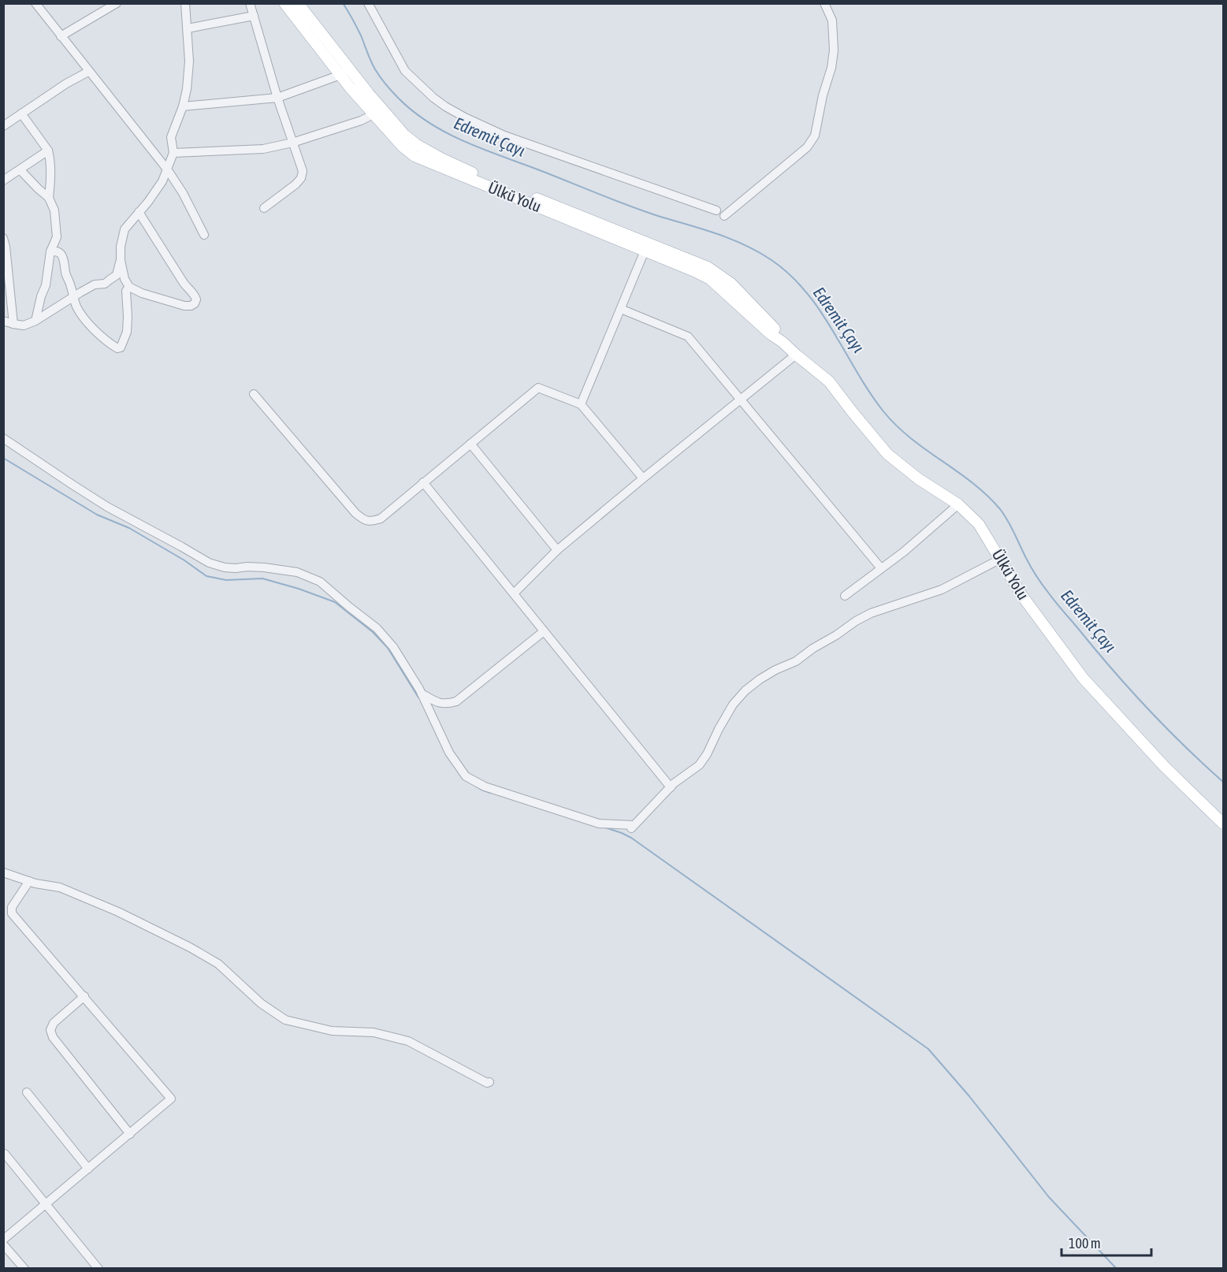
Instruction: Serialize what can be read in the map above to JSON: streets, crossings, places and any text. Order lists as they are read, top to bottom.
{
  "streets": {
    "main road": ["Ülkü Yolu"]
  },
  "water": ["Edremit Çayı"],
  "scale_bar": "100 m"
}
